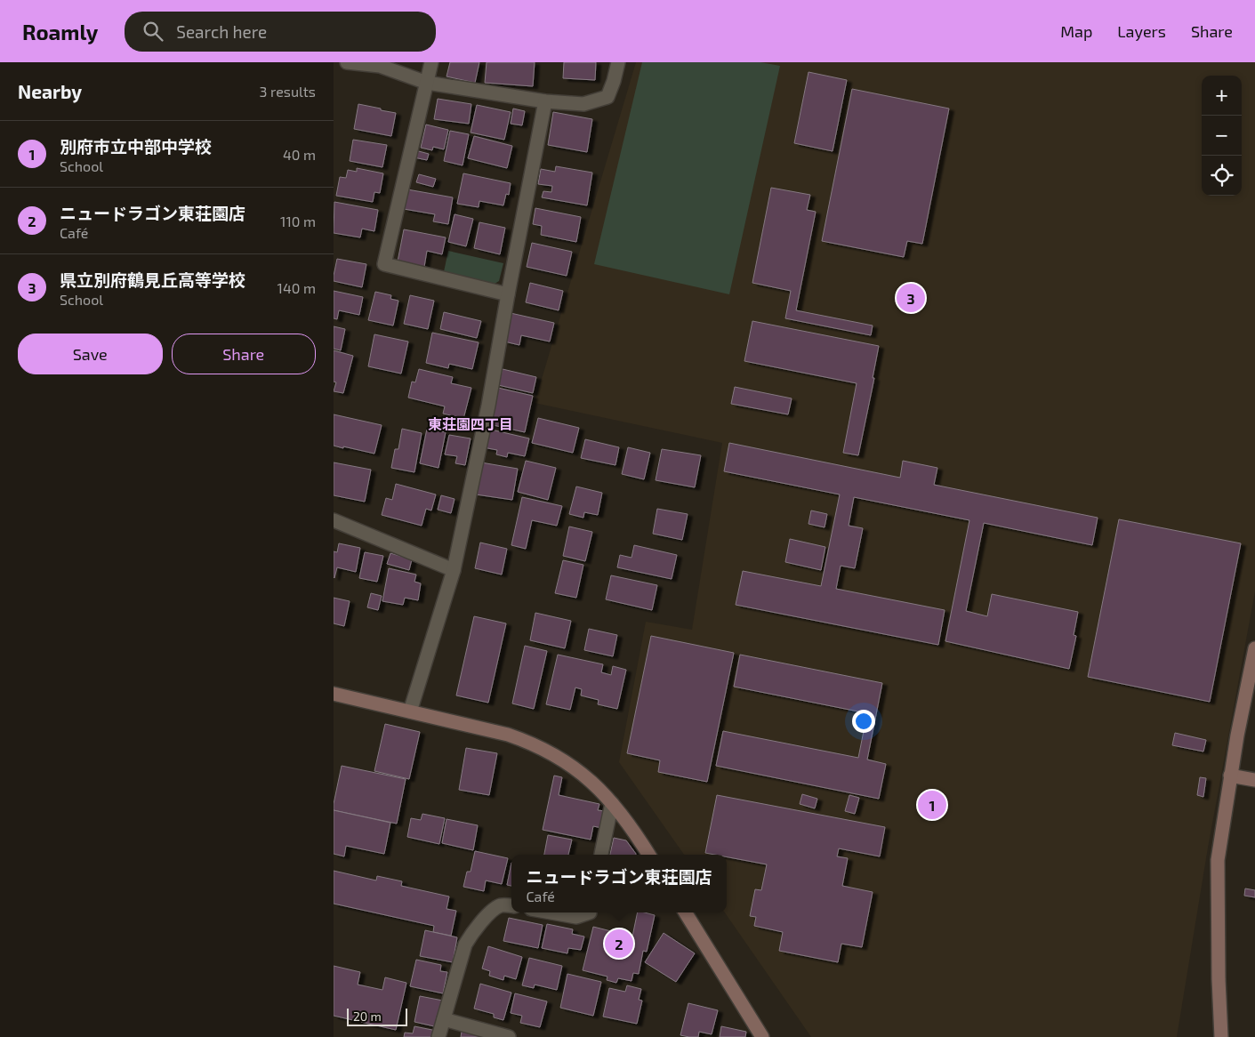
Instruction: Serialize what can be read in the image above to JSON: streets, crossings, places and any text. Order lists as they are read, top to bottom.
{
  "districts": ["東荘園四丁目"],
  "scale_bar": "20 m",
  "page": {
    "header": "Roamly",
    "search": "Search here",
    "nav": ["Map", "Layers", "Share"],
    "heading": ["Nearby", "3 results"],
    "map_buttons": ["+", "−"],
    "list": [
      {
        "mark": "1",
        "name": "別府市立中部中学校",
        "note": "School",
        "value": "40 m"
      },
      {
        "mark": "2",
        "name": "ニュードラゴン東荘園店",
        "note": "Café",
        "value": "110 m"
      },
      {
        "mark": "3",
        "name": "県立別府鶴見丘高等学校",
        "note": "School",
        "value": "140 m"
      }
    ],
    "pins": ["3", "1", "2"],
    "buttons": ["Save", "Share"],
    "popup": ["ニュードラゴン東荘園店", "Café"],
    "scale": "20 m"
  }
}
